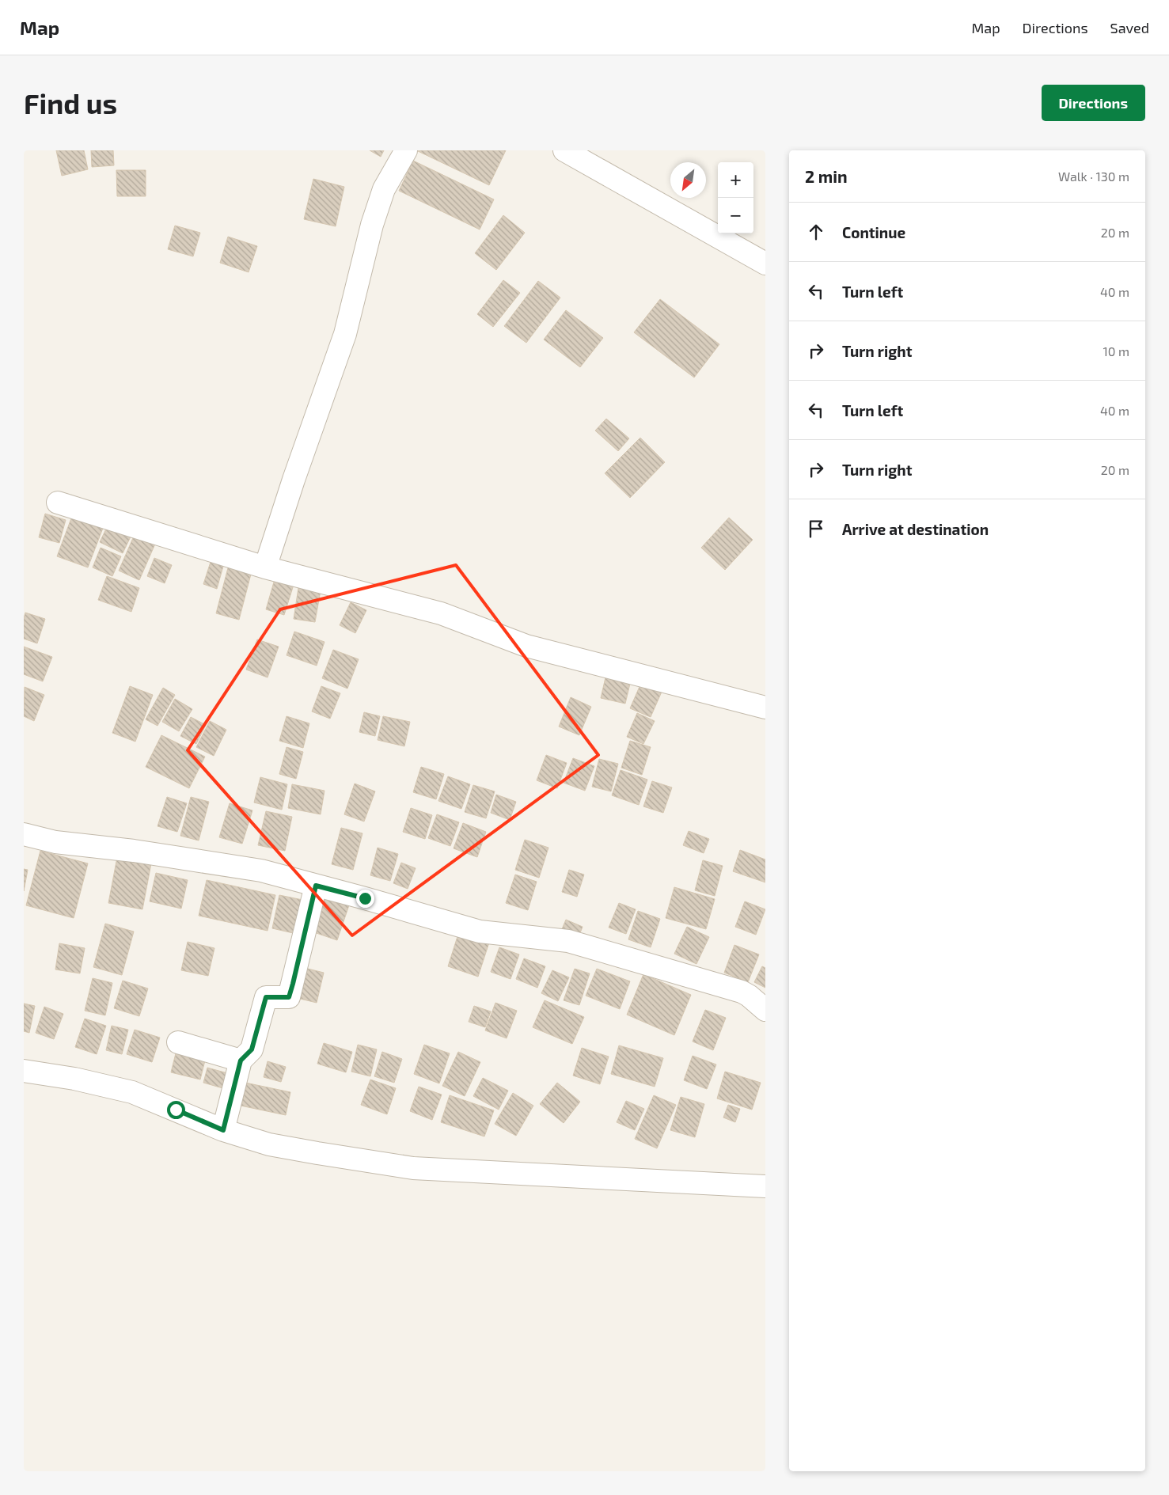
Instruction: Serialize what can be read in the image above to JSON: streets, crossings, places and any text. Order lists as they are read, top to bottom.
{
  "north": "bottom left",
  "page": {
    "header": "Map",
    "nav": ["Map", "Directions", "Saved"],
    "buttons": "Directions",
    "title": "Find us",
    "heading": ["2 min", "Walk · 130 m"],
    "map_buttons": ["+", "−"],
    "list": [
      ["Continue", "20 m"],
      ["Turn left", "40 m"],
      ["Turn right", "10 m"],
      ["Turn left", "40 m"],
      ["Turn right", "20 m"],
      "Arrive at destination"
    ]
  }
}
